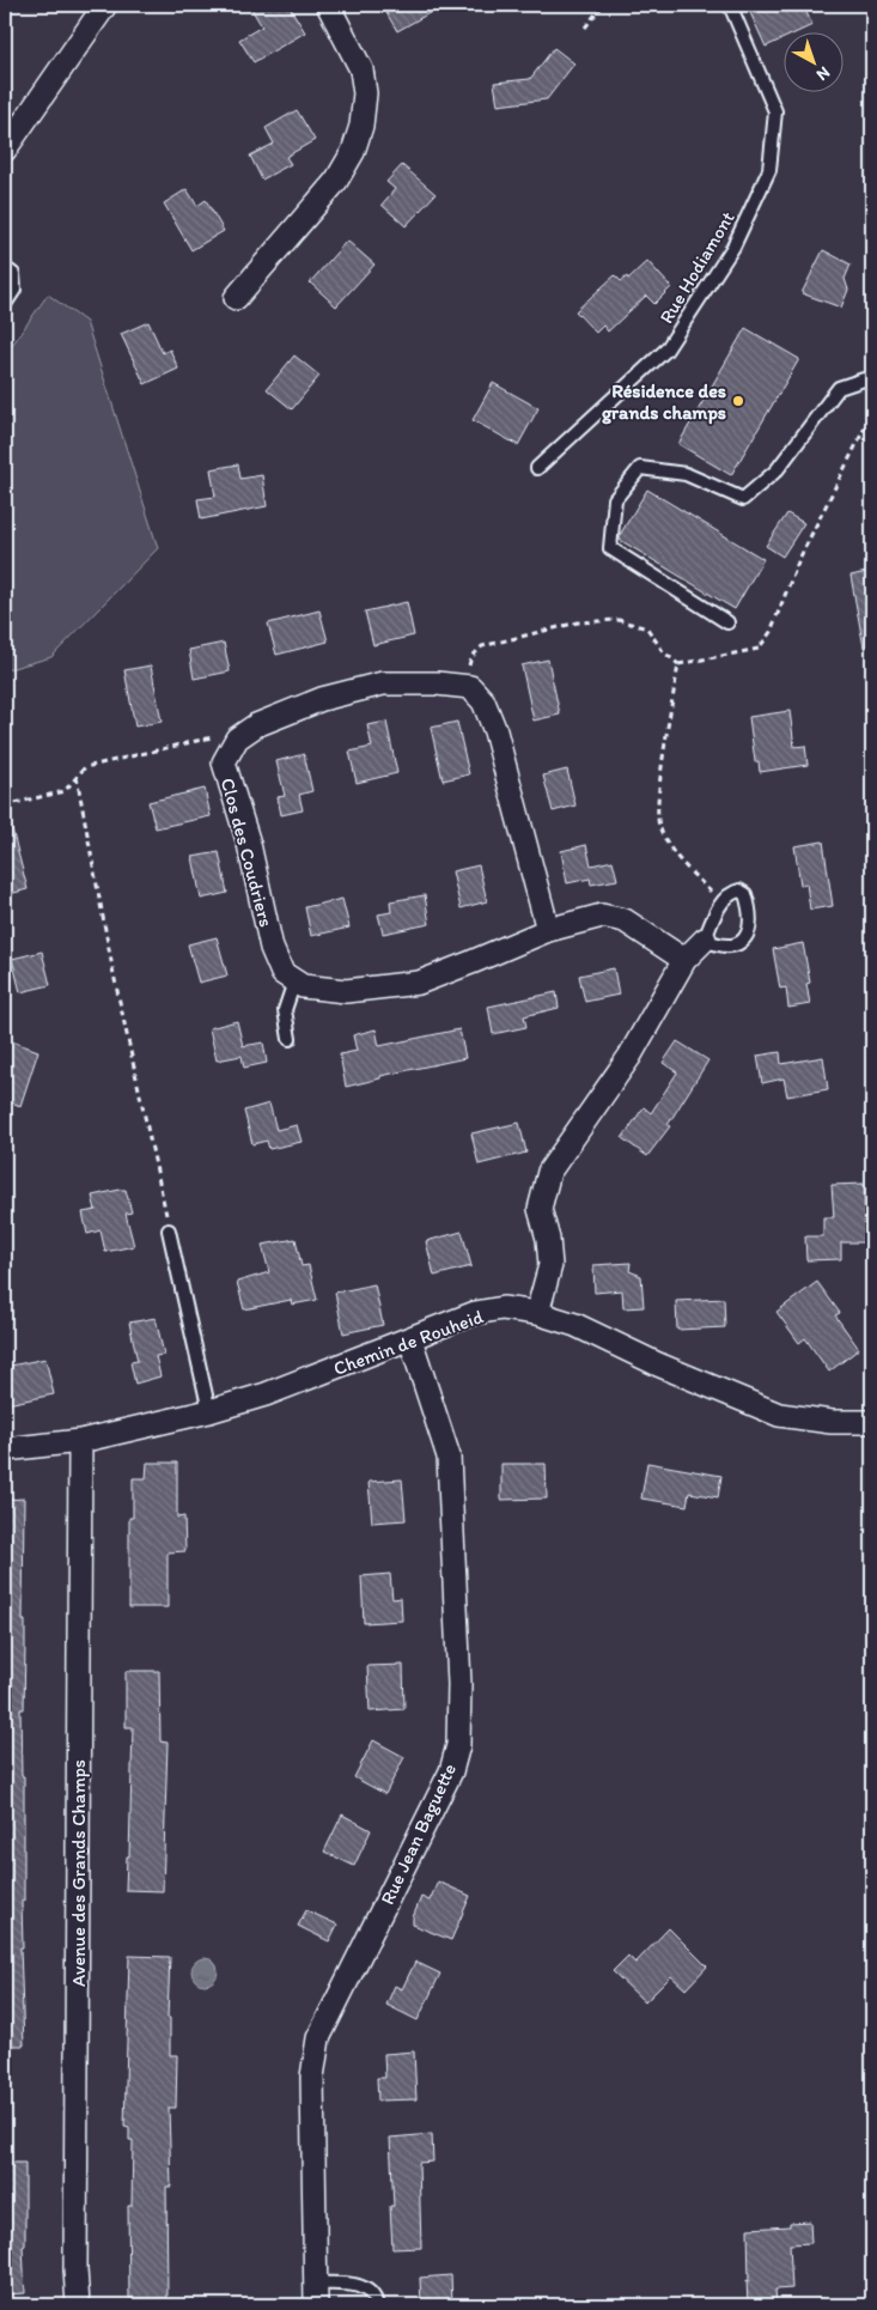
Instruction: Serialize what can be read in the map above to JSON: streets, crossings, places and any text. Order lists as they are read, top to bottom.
{
  "streets": {
    "street": [
      "Clos des Coudriers",
      "Chemin de Rouheid",
      "Rue Jean Baguette",
      "Avenue des Grands Champs"
    ],
    "lane": ["Rue Hodiamont"]
  },
  "crossings": [
    ["Chemin de Rouheid", "Rue Jean Baguette"],
    ["Chemin de Rouheid", "Avenue des Grands Champs"]
  ],
  "places": ["Résidence des grands champs"],
  "north": "bottom right"
}
